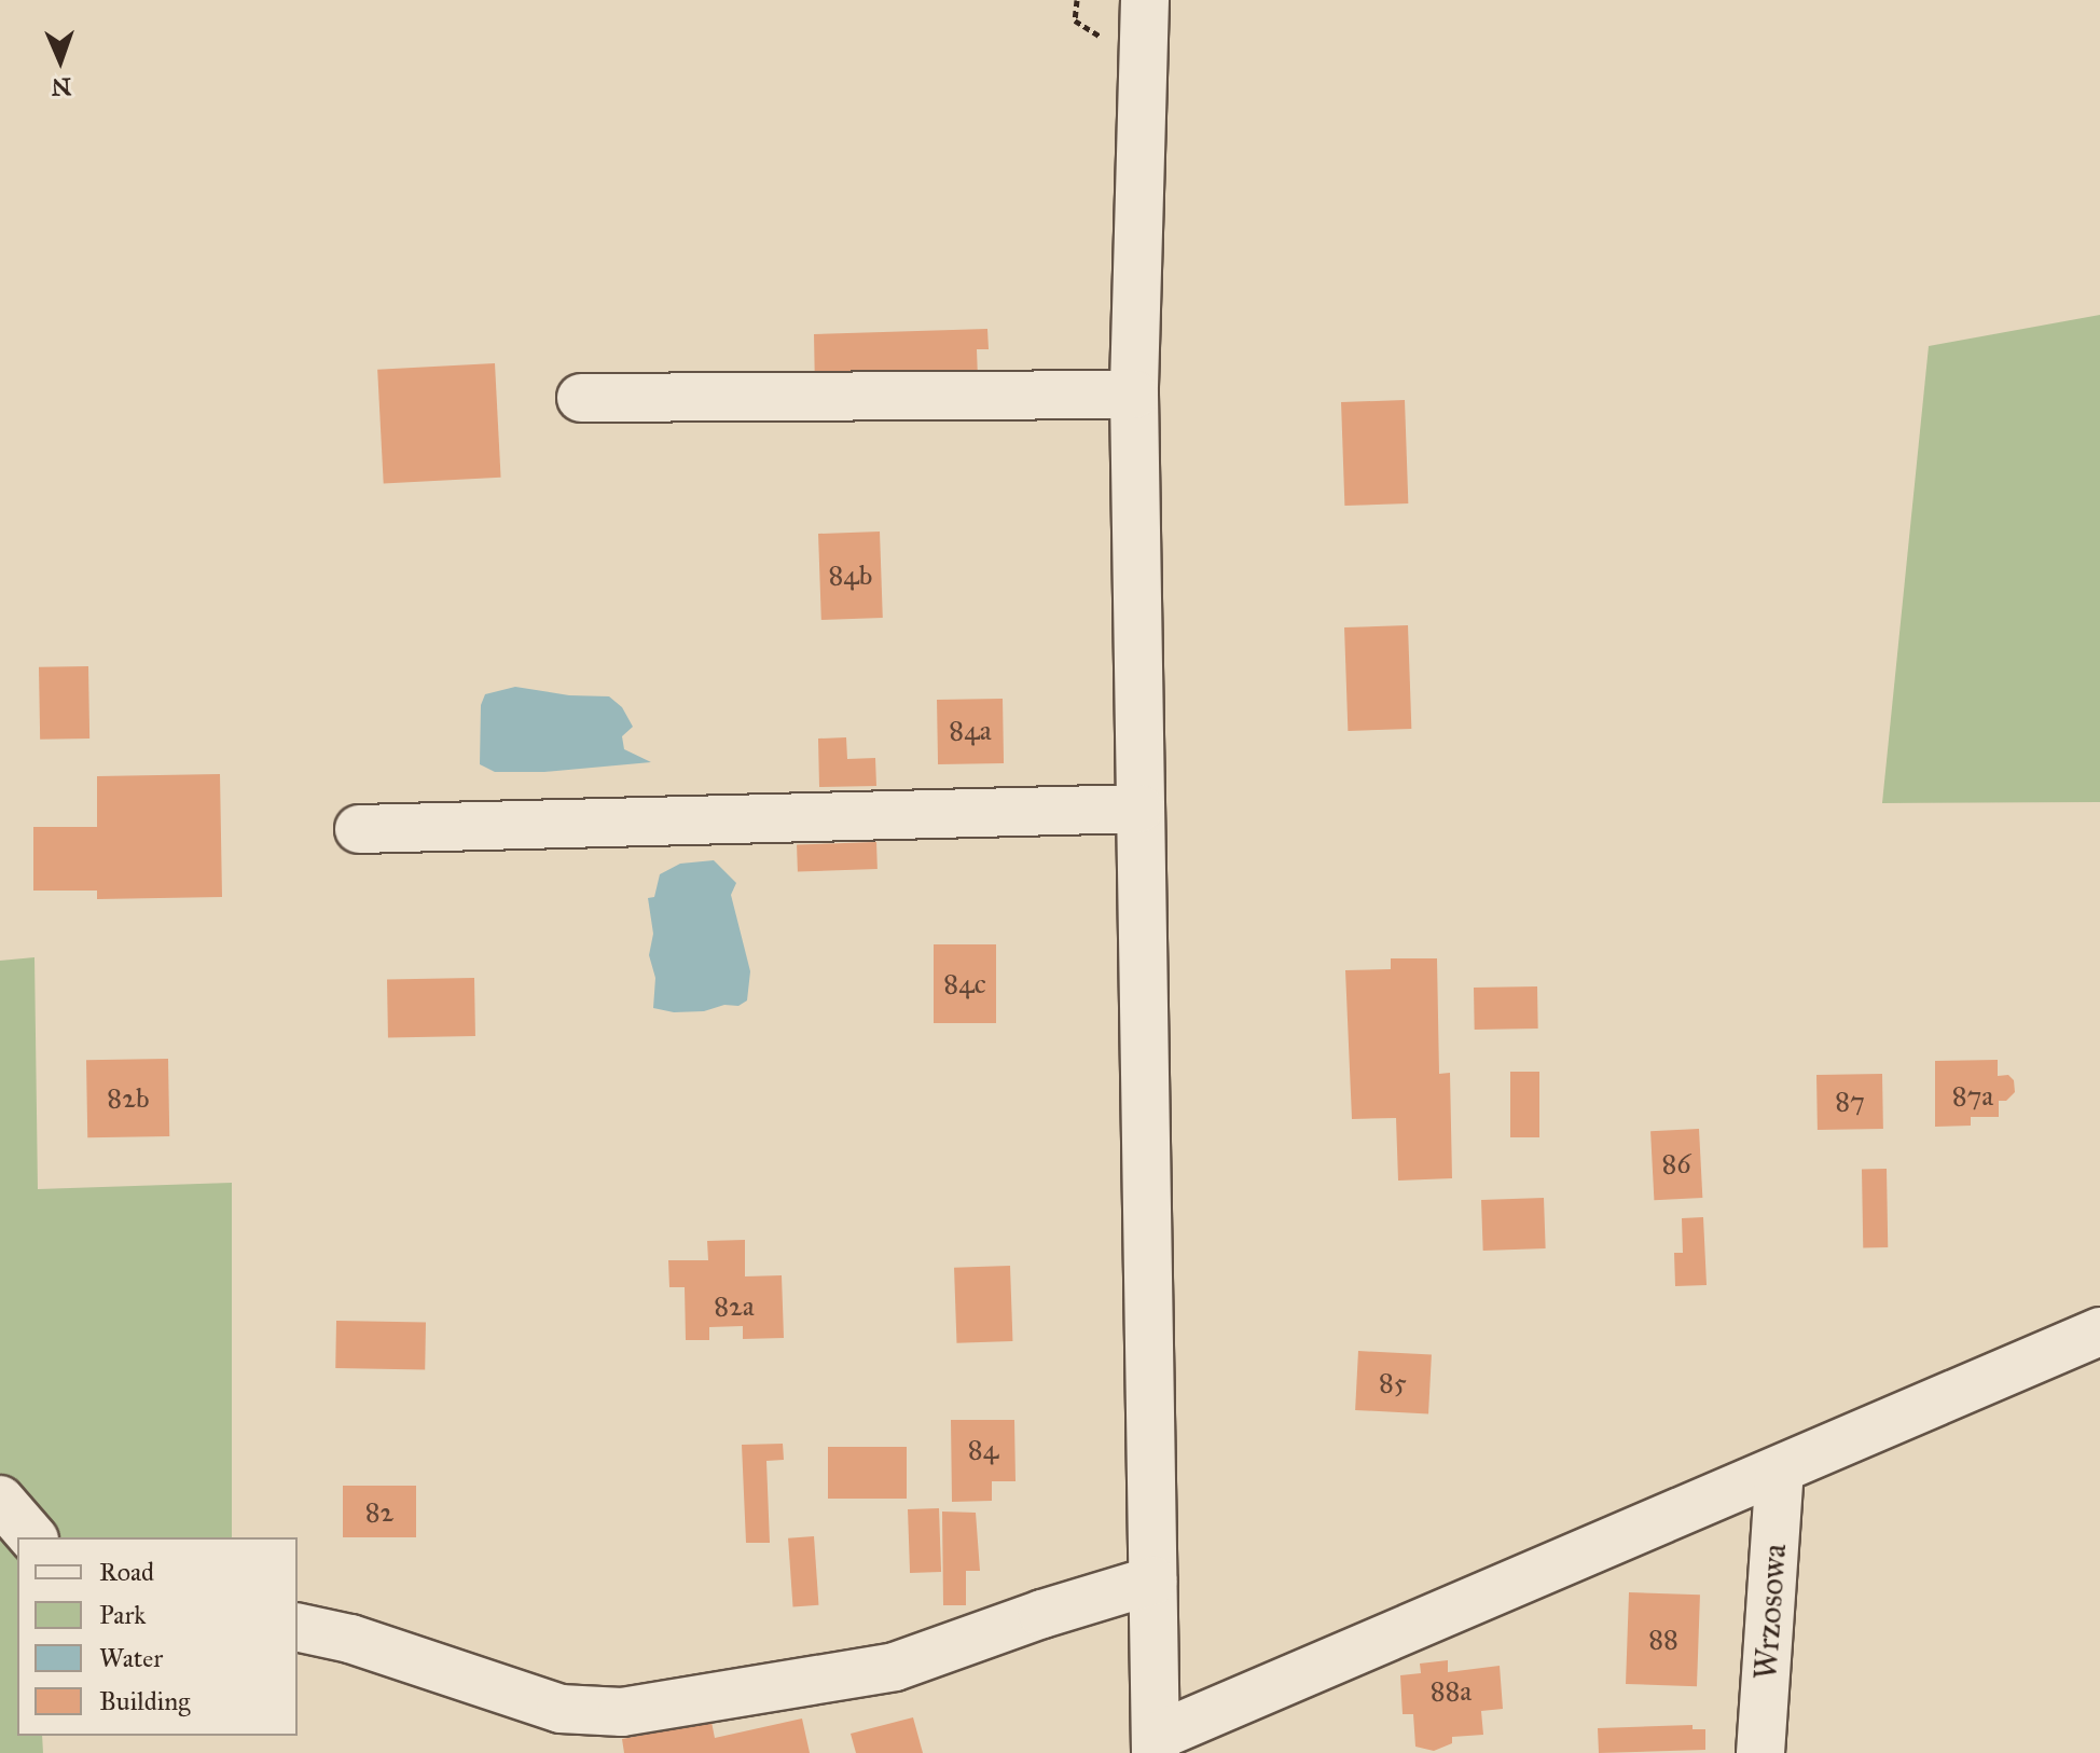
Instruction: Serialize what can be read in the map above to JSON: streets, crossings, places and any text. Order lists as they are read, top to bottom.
{
  "streets": {
    "street": ["Wrzosowa"]
  },
  "house_numbers": [
    "84b",
    "84a",
    "84c",
    "87a",
    "82b",
    "87",
    "86",
    "82a",
    "85",
    "84",
    "82",
    "88",
    "88a"
  ],
  "legend": [
    "Road",
    "Park",
    "Water",
    "Building"
  ],
  "north": "bottom"
}
